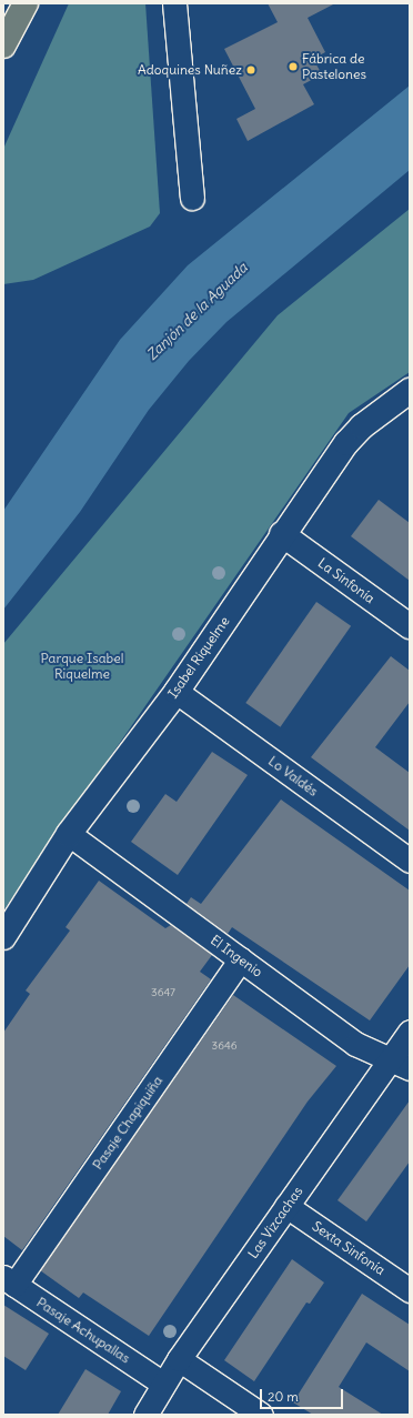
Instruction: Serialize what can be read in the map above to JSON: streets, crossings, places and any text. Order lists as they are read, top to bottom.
{
  "streets": {
    "street": [
      "La Sinfonía",
      "Isabel Riquelme",
      "Lo Valdés",
      "El Ingenio",
      "Pasaje Chapiquiña",
      "Las Vizcachas",
      "Sexta Sinfonía",
      "Pasaje Achupallas"
    ]
  },
  "crossings": [
    ["La Sinfonía", "Isabel Riquelme"],
    ["Isabel Riquelme", "Lo Valdés"],
    ["Isabel Riquelme", "El Ingenio"],
    ["El Ingenio", "Pasaje Chapiquiña"],
    ["El Ingenio", "Las Vizcachas"],
    ["Pasaje Chapiquiña", "Pasaje Achupallas"],
    ["Las Vizcachas", "Sexta Sinfonía"],
    ["Las Vizcachas", "Pasaje Achupallas"]
  ],
  "water": ["Zanjón de la Aguada"],
  "parks": ["Parque Isabel Riquelme"],
  "places": ["Fábrica de Pastelones", "Adoquines Nuñez"],
  "house_numbers": ["3647", "3646"],
  "scale_bar": "20 m"
}
